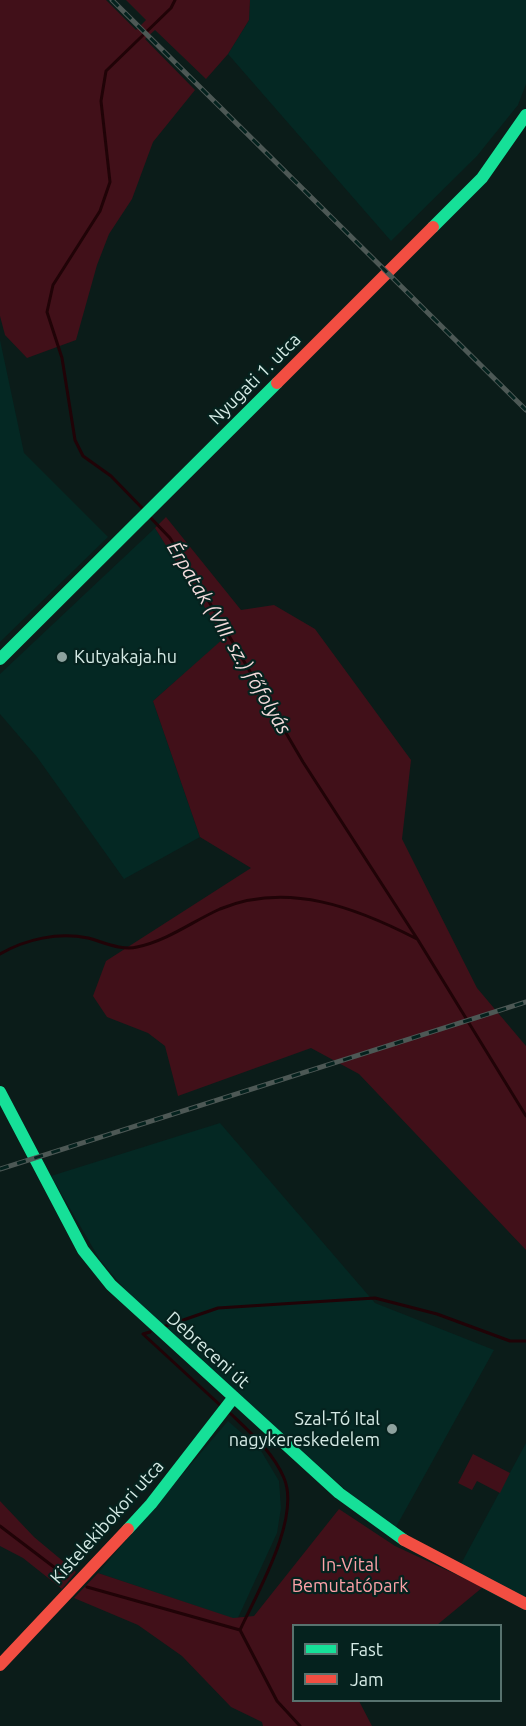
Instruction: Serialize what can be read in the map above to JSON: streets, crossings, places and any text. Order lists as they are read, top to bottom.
{
  "streets": {
    "street": ["Nyugati 1. utca", "Debreceni út", "Kistelekibokori utca"]
  },
  "crossings": [
    ["Debreceni út", "Kistelekibokori utca"]
  ],
  "water": ["Érpatak (VIII. sz.) főfolyás"],
  "parks": ["In-Vital Bemutatópark"],
  "places": ["Kutyakaja.hu", "Szal-Tó Ital nagykereskedelem"],
  "legend": ["Fast", "Jam"]
}
